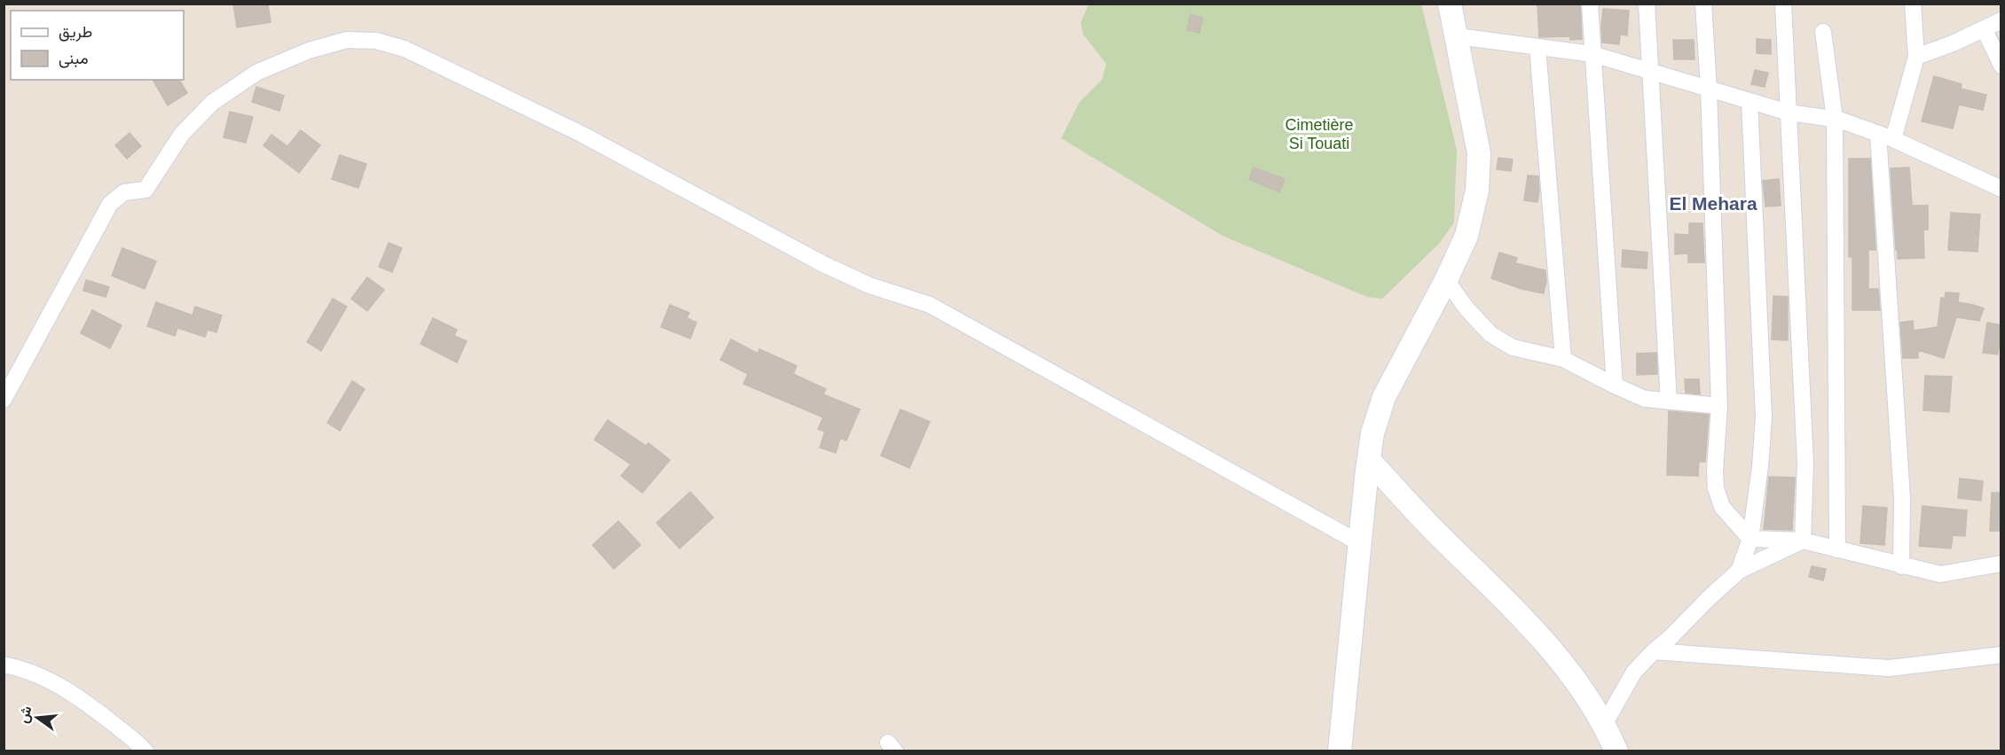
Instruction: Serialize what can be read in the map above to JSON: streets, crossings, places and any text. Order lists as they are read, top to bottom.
{
  "districts": ["El Mehara"],
  "parks": ["Cimetière Si Touati"],
  "legend": ["طريق", "مبنى"],
  "north": "left"
}
